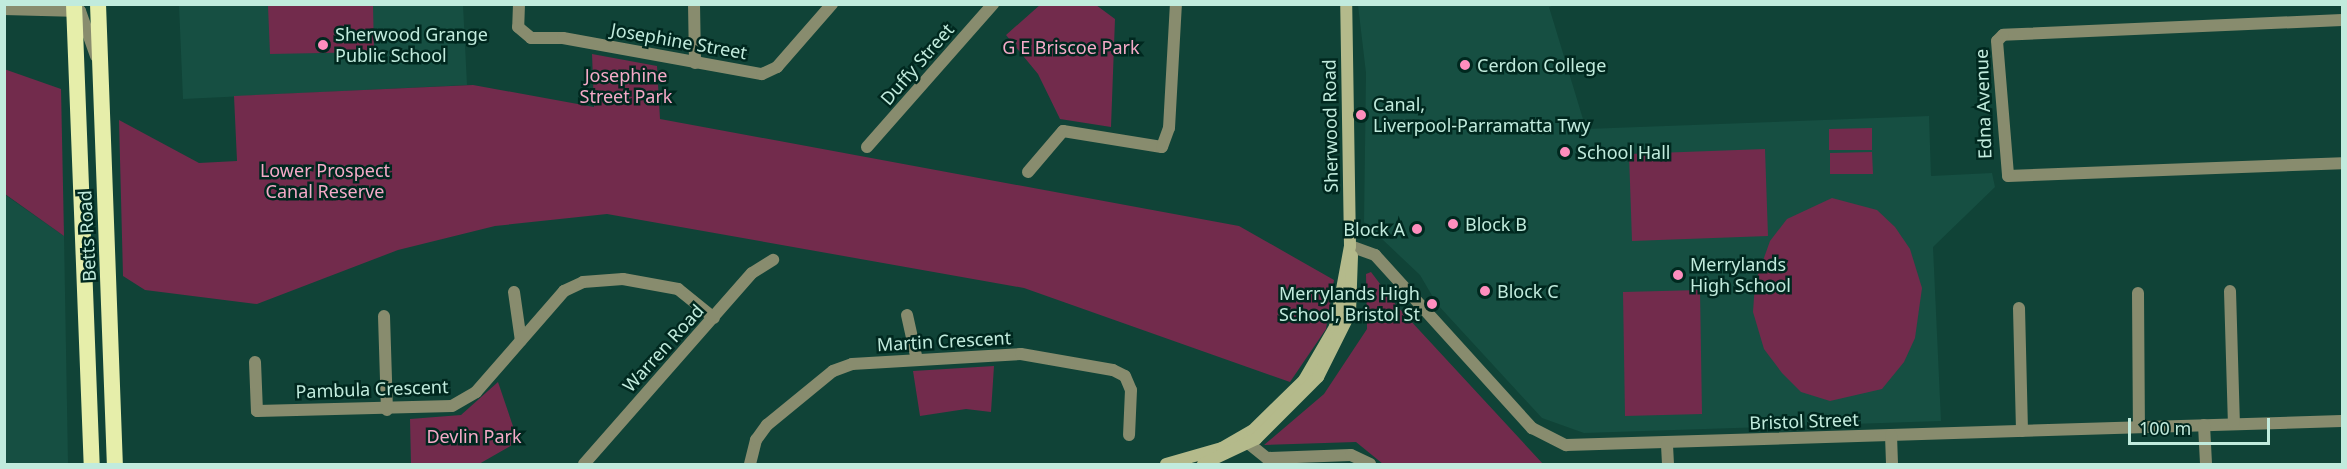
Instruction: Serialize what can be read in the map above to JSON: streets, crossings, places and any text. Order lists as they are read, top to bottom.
{
  "streets": {
    "highway": ["Betts Road"],
    "main road": ["Sherwood Road"],
    "street": [
      "Josephine Street",
      "Duffy Street",
      "Edna Avenue",
      "Martin Crescent",
      "Warren Road",
      "Pambula Crescent",
      "Bristol Street"
    ]
  },
  "crossings": [
    ["Sherwood Road", "Bristol Street"],
    ["Warren Road", "Pambula Crescent"]
  ],
  "parks": [
    "G E Briscoe Park",
    "Josephine Street Park",
    "Lower Prospect Canal Reserve",
    "Devlin Park"
  ],
  "places": [
    "Sherwood Grange Public School",
    "Cerdon College",
    "Canal, Liverpool-Parramatta Twy",
    "School Hall",
    "Block B",
    "Block A",
    "Merrylands High School",
    "Block C",
    "Merrylands High School, Bristol St"
  ],
  "scale_bar": "100 m"
}
